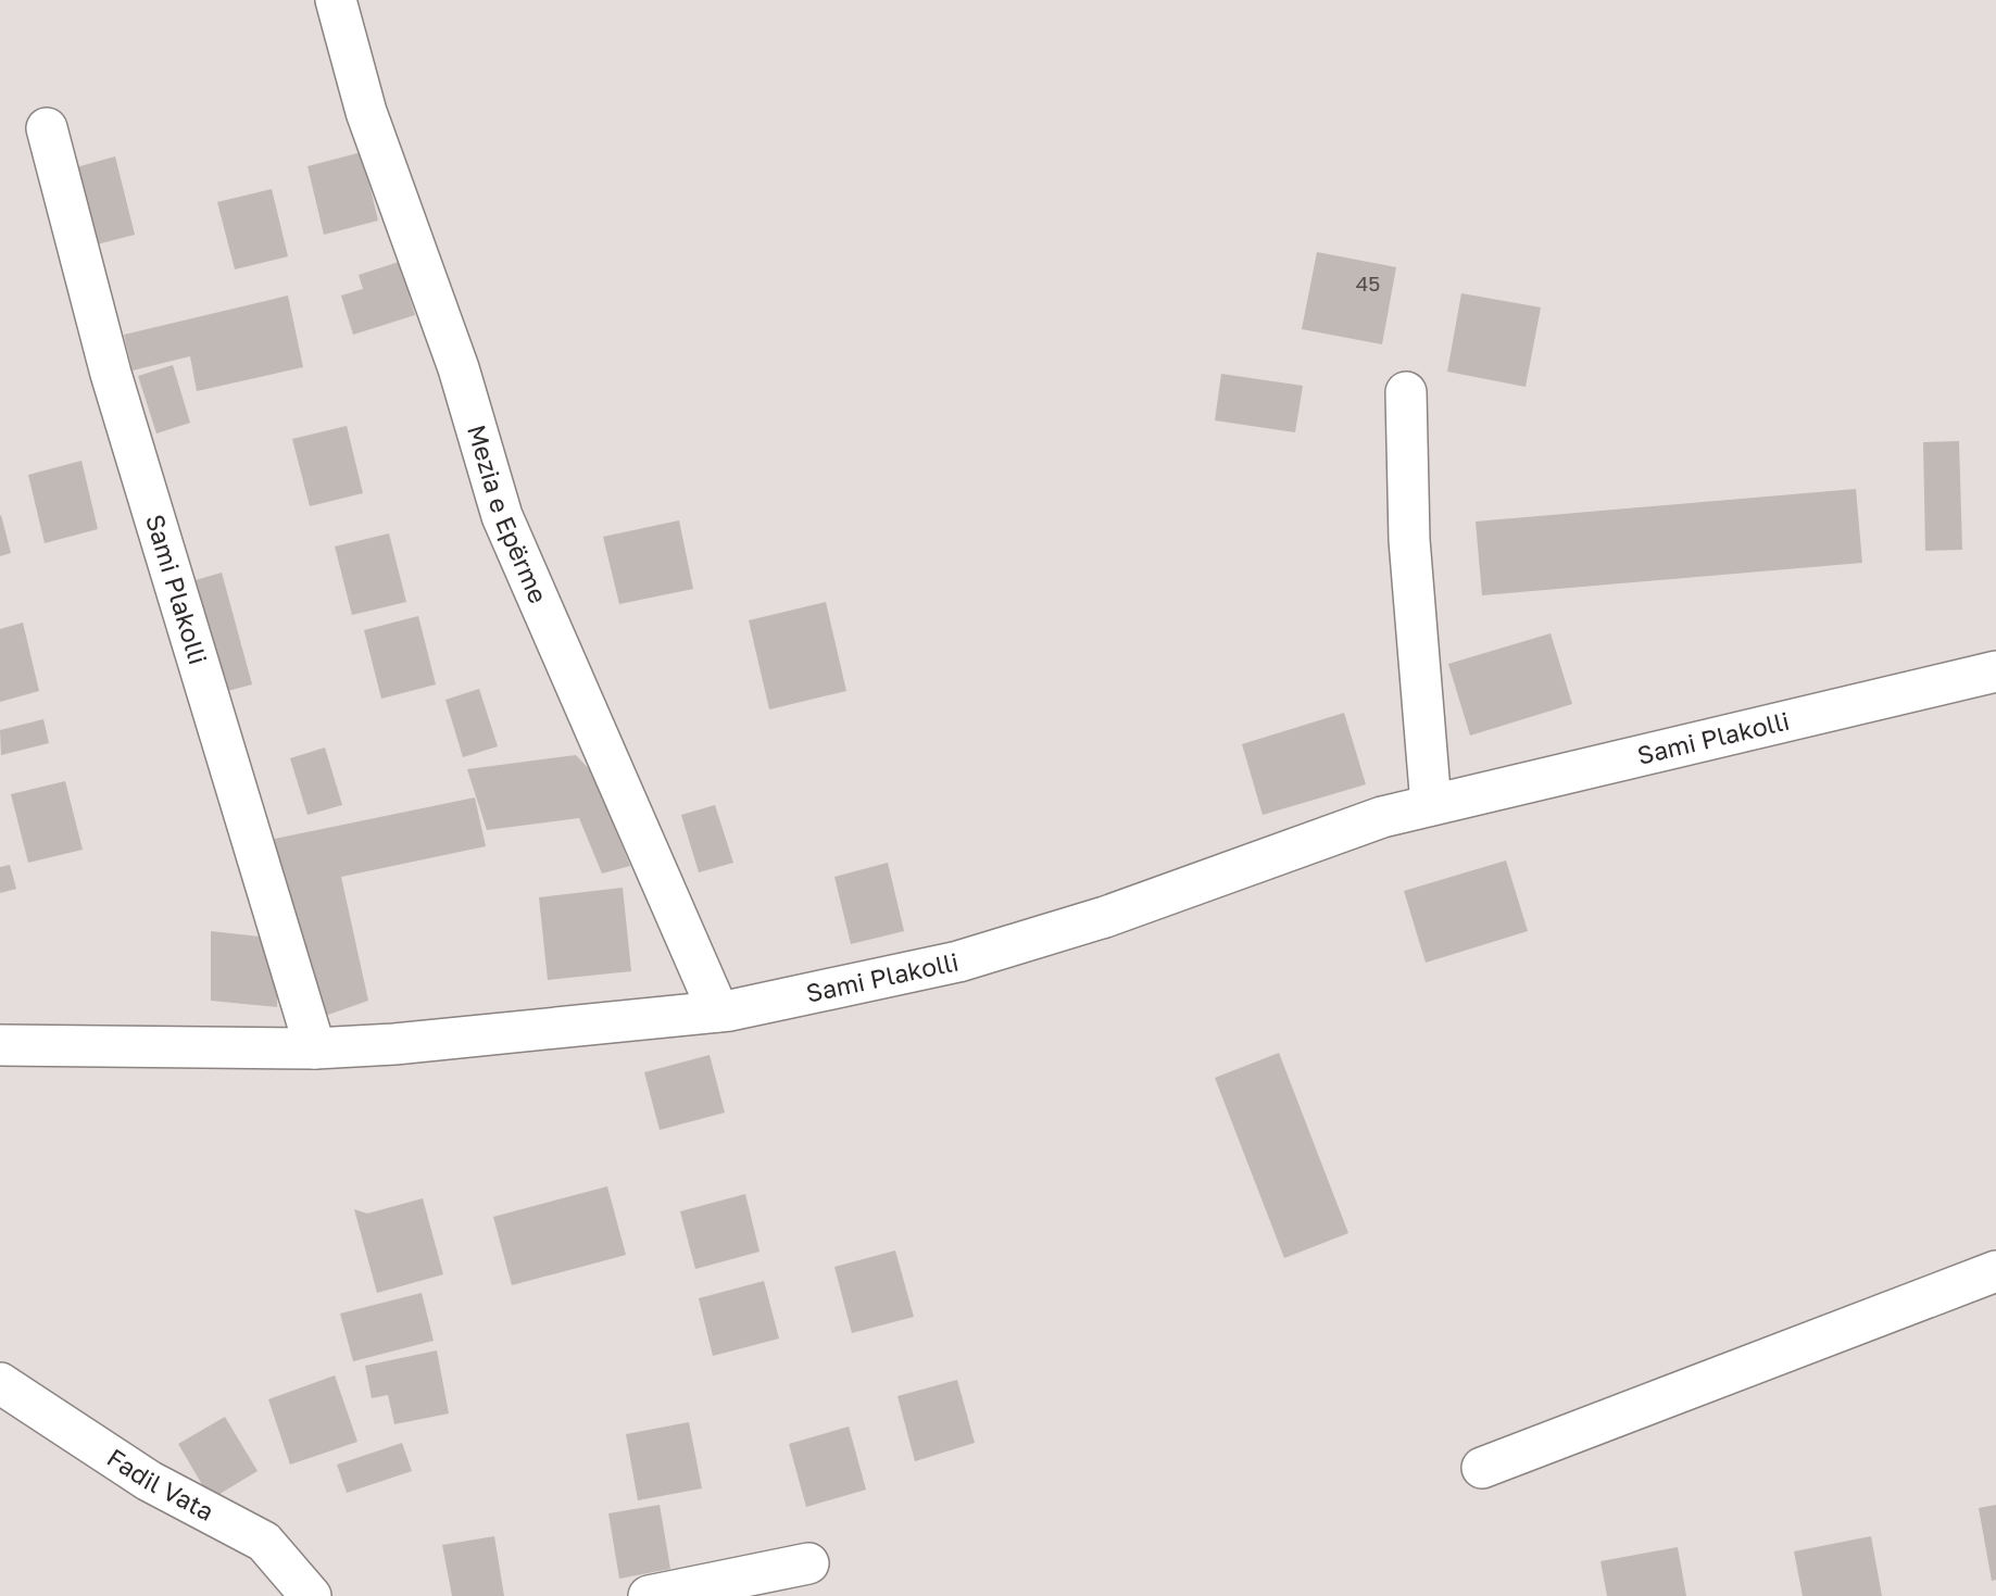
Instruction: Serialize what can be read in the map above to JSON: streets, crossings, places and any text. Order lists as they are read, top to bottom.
{
  "streets": {
    "street": ["Mezia e Epërme", "Sami Plakolli", "Fadil Vata"]
  },
  "crossings": [
    ["Mezia e Epërme", "Sami Plakolli"]
  ],
  "house_numbers": ["45"]
}
